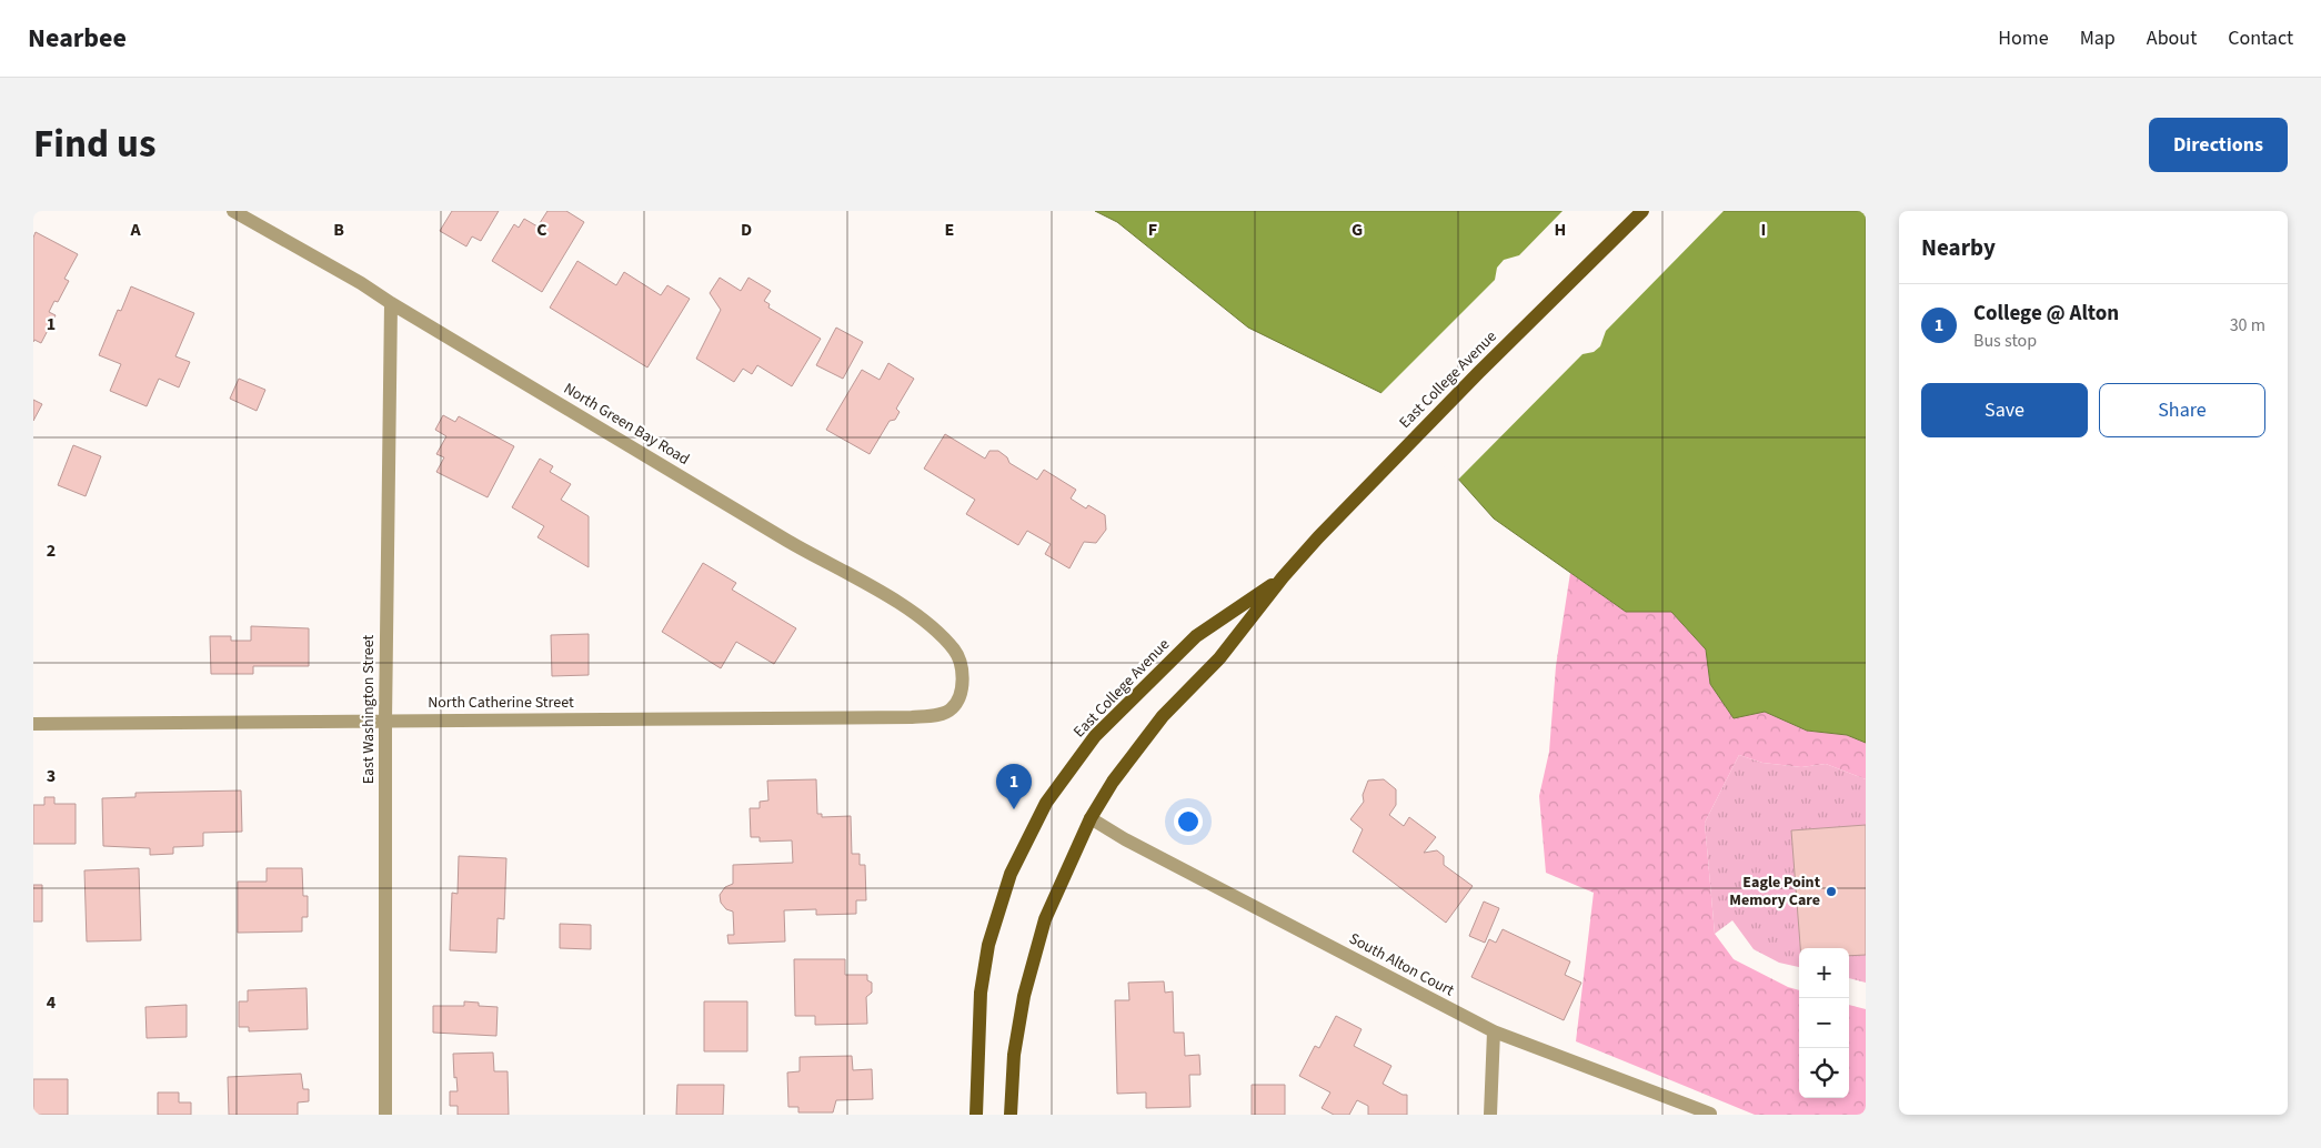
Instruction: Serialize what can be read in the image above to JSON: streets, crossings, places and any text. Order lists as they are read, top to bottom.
{
  "streets": {
    "main road": ["East College Avenue"],
    "street": [
      "North Green Bay Road",
      "North Catherine Street",
      "East Washington Street",
      "South Alton Court"
    ]
  },
  "crossings": [
    ["East College Avenue", "South Alton Court"],
    ["North Green Bay Road", "North Catherine Street"],
    ["North Green Bay Road", "East Washington Street"],
    ["North Catherine Street", "East Washington Street"]
  ],
  "places": ["Eagle Point Memory Care"],
  "page": {
    "header": "Nearbee",
    "nav": [
      "Home",
      "Map",
      "About",
      "Contact"
    ],
    "title": "Find us",
    "buttons": [
      "Directions",
      ["Save", "Share"]
    ],
    "heading": "Nearby",
    "list": [
      {
        "mark": "1",
        "name": "College @ Alton",
        "note": "Bus stop",
        "value": "30 m"
      }
    ],
    "pins": "1",
    "map_buttons": ["+", "−"]
  },
  "grid": {
    "columns": [
      "A",
      "B",
      "C",
      "D",
      "E",
      "F",
      "G",
      "H",
      "I"
    ],
    "rows": [
      "1",
      "2",
      "3",
      "4"
    ]
  }
}
